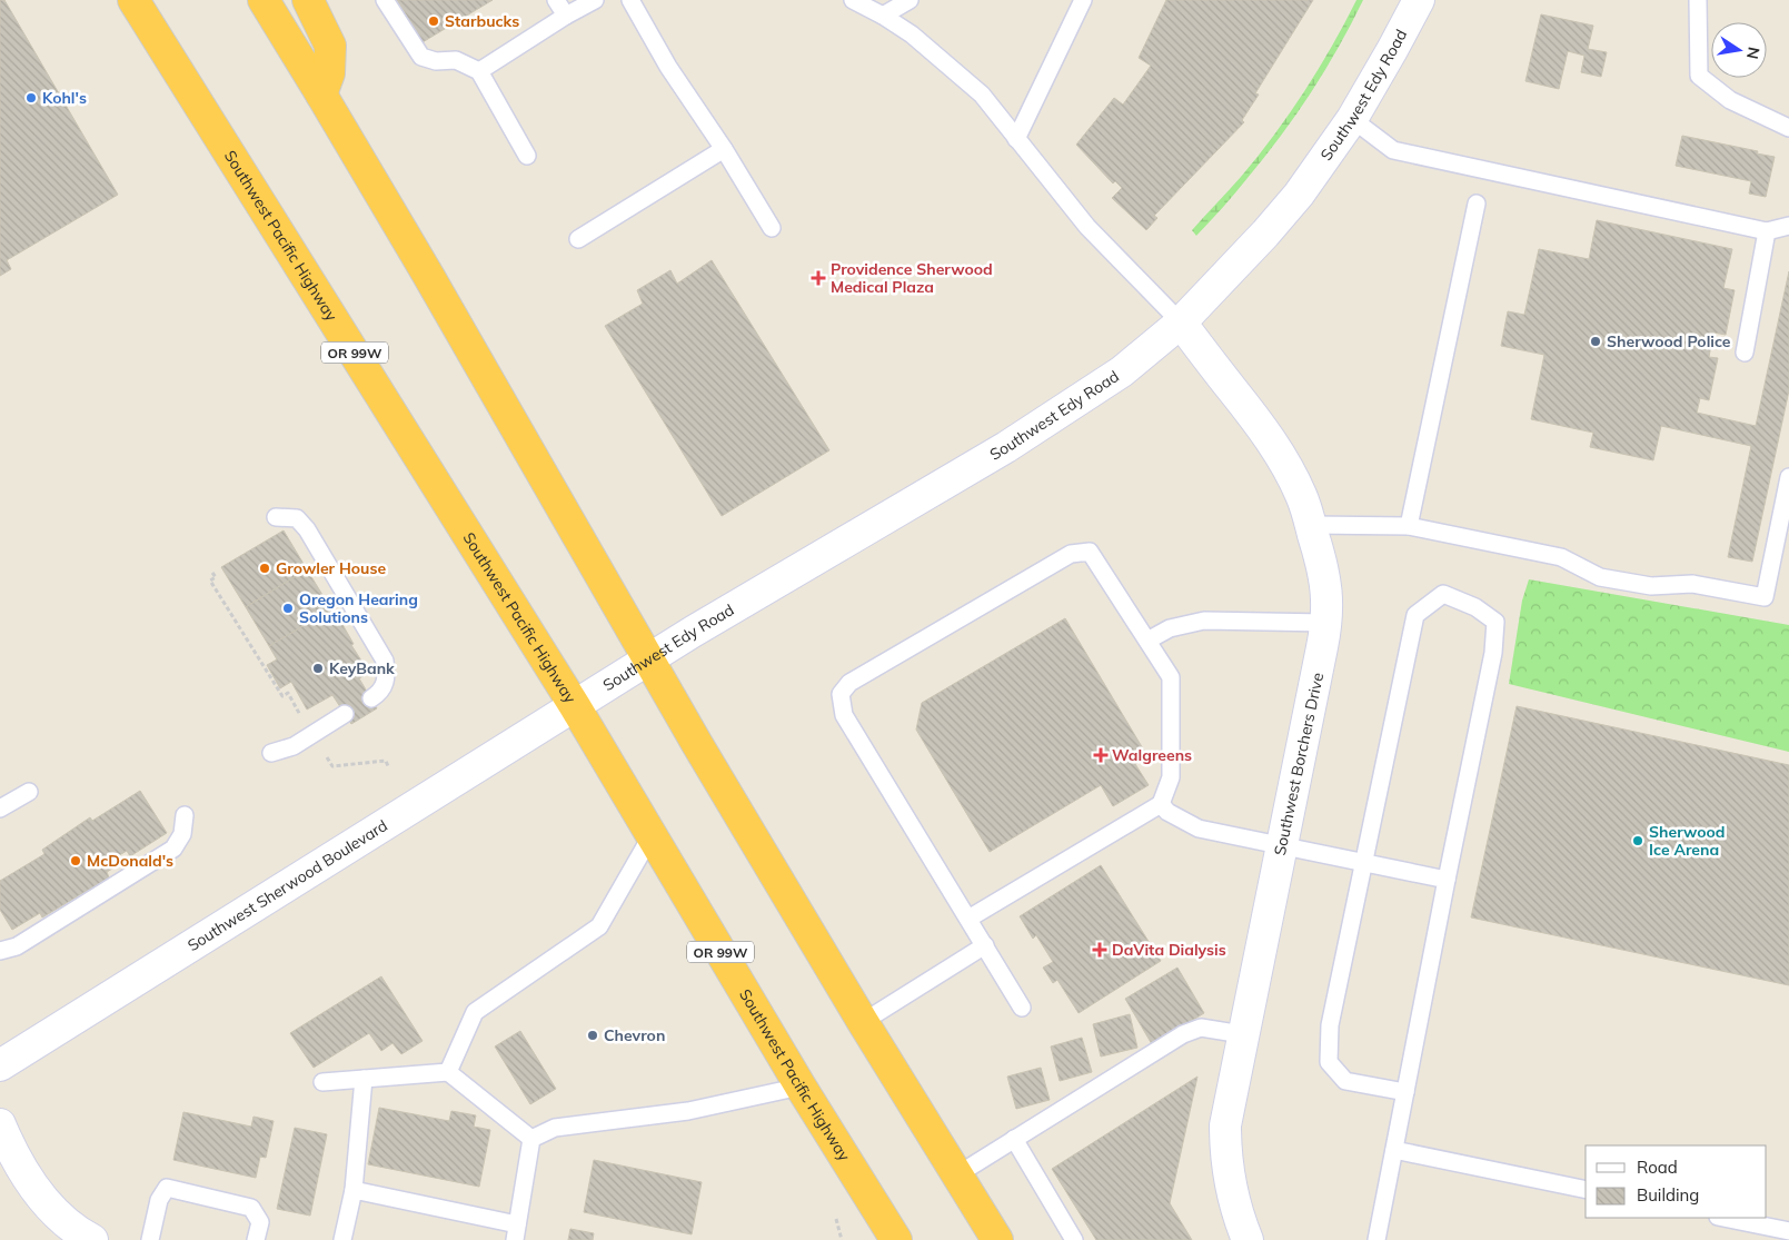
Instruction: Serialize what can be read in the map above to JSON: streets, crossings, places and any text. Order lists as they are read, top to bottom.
{
  "streets": {
    "highway": ["Southwest Pacific Highway", "OR 99W"],
    "main road": ["Southwest Edy Road", "Southwest Borchers Drive", "Southwest Sherwood Boulevard"]
  },
  "crossings": [
    ["Southwest Edy Road", "Southwest Pacific Highway"],
    ["Southwest Edy Road", "Southwest Borchers Drive"],
    ["Southwest Edy Road", "Southwest Sherwood Boulevard"],
    ["Southwest Pacific Highway", "Southwest Sherwood Boulevard"]
  ],
  "places": {
    "other": [
      "Starbucks",
      "Kohl's",
      "Sherwood Police",
      "Growler House",
      "Oregon Hearing Solutions",
      "KeyBank",
      "Sherwood Ice Arena",
      "McDonald's",
      "Chevron"
    ],
    "health": ["Providence Sherwood Medical Plaza", "Walgreens", "DaVita Dialysis"]
  },
  "legend": ["Road", "Building"],
  "north": "right"
}
